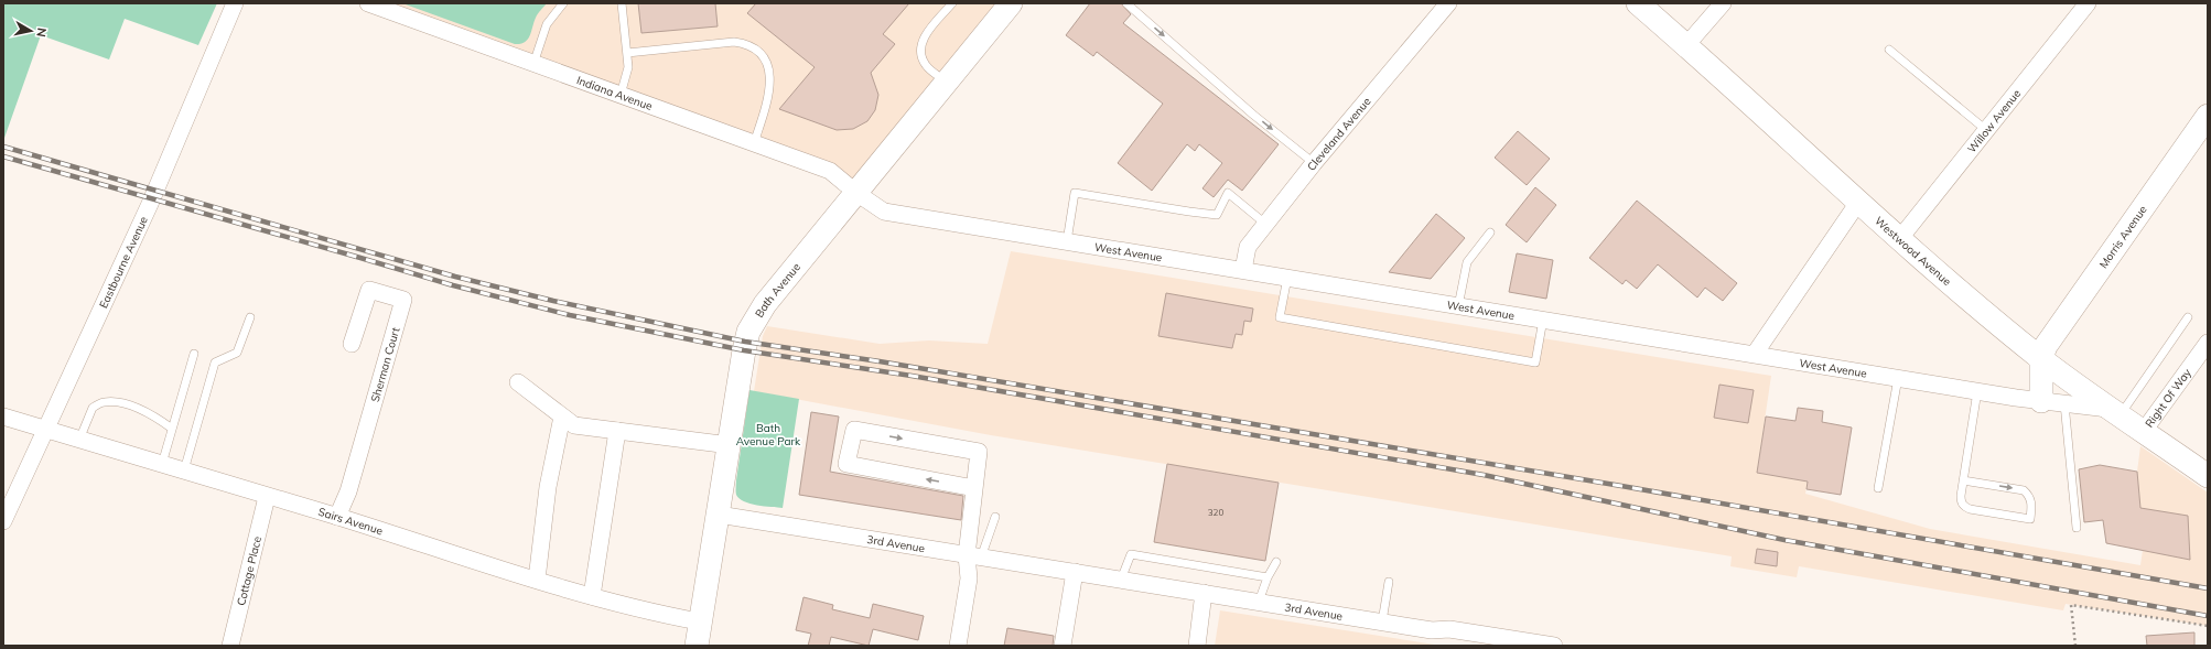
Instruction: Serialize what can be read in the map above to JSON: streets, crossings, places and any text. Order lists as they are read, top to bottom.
{
  "streets": {
    "street": [
      "Indiana Avenue",
      "Willow Avenue",
      "Cleveland Avenue",
      "Morris Avenue",
      "Westwood Avenue",
      "West Avenue",
      "Eastbourne Avenue",
      "Bath Avenue",
      "Sherman Court",
      "Right Of Way",
      "Sairs Avenue",
      "3rd Avenue",
      "Cottage Place"
    ]
  },
  "crossings": [
    ["Indiana Avenue", "West Avenue"],
    ["Indiana Avenue", "Bath Avenue"],
    ["Willow Avenue", "Westwood Avenue"],
    ["Cleveland Avenue", "West Avenue"],
    ["Morris Avenue", "Westwood Avenue"],
    ["Westwood Avenue", "West Avenue"],
    ["Westwood Avenue", "Right Of Way"],
    ["West Avenue", "Bath Avenue"],
    ["Eastbourne Avenue", "Sairs Avenue"],
    ["Bath Avenue", "Sairs Avenue"],
    ["Bath Avenue", "3rd Avenue"],
    ["Sherman Court", "Sairs Avenue"],
    ["Sairs Avenue", "Cottage Place"]
  ],
  "parks": ["Bath Avenue Park"],
  "house_numbers": ["320"],
  "north": "right"
}
